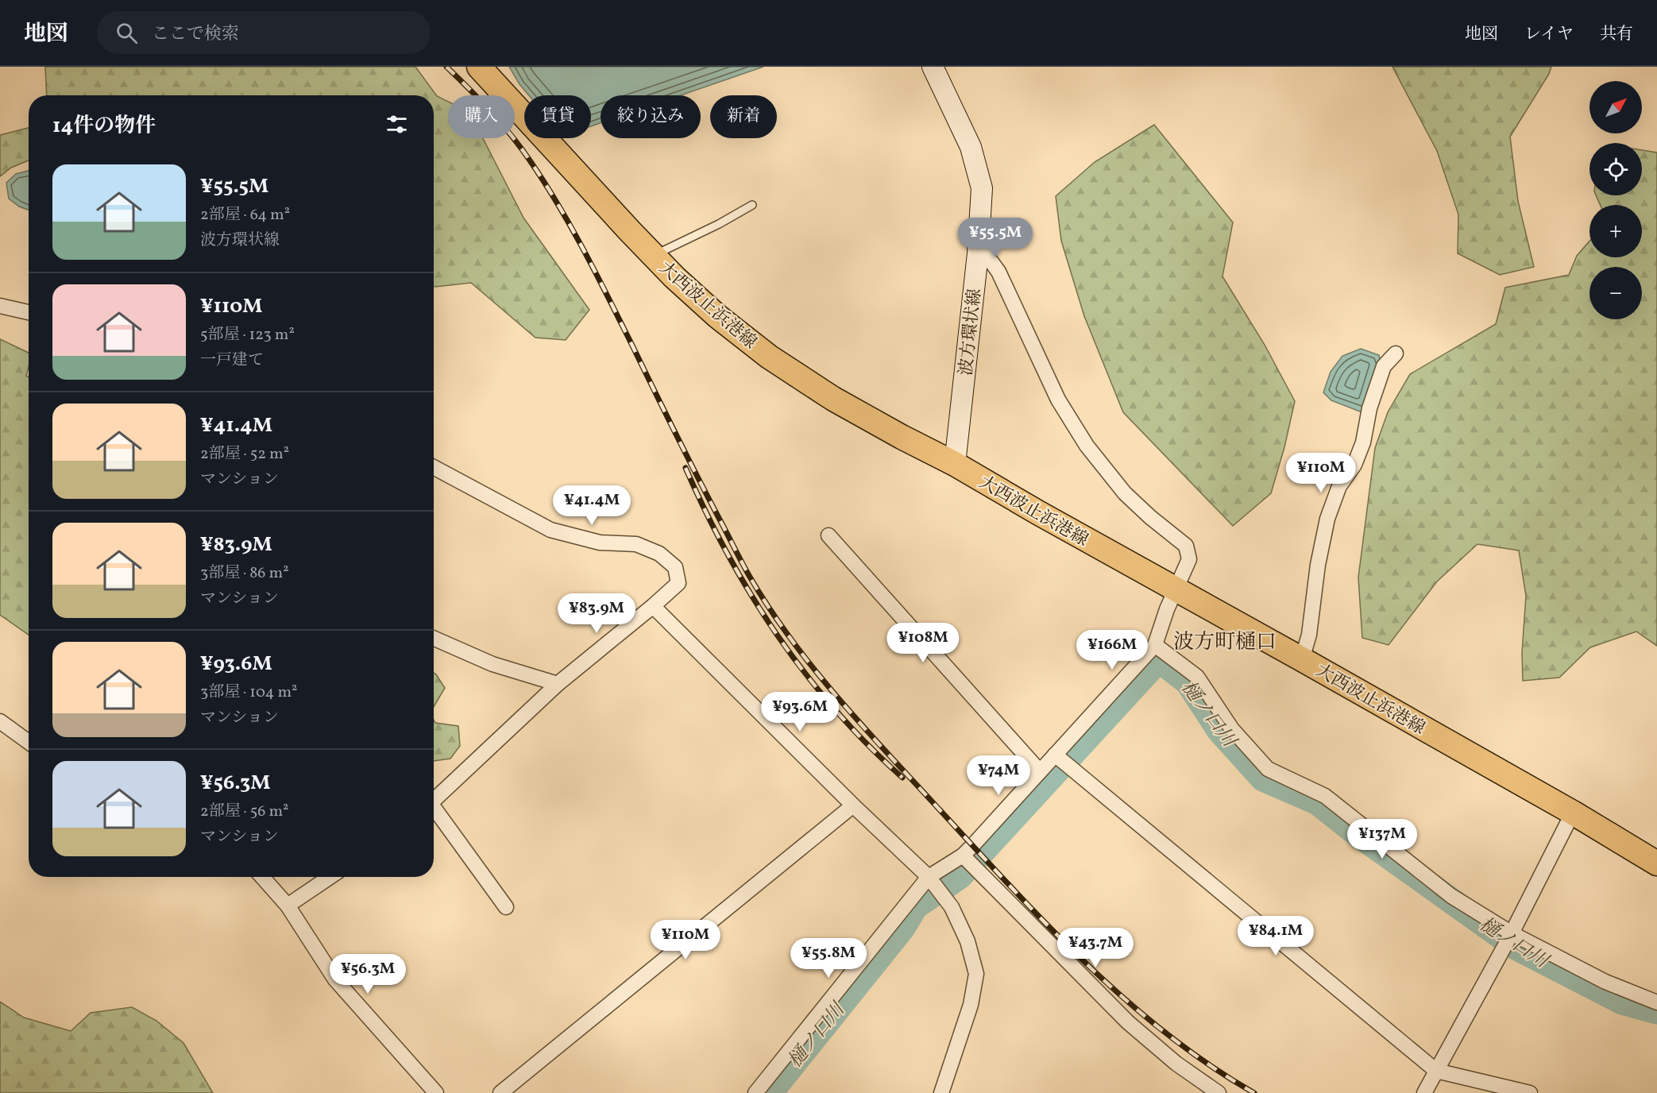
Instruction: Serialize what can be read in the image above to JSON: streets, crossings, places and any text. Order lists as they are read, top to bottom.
{
  "streets": {
    "main road": ["大西波止浜港線", "波方環状線"]
  },
  "crossings": [
    ["大西波止浜港線", "波方環状線"]
  ],
  "districts": ["波方町樋口"],
  "water": ["樋ノ口川"],
  "north": "top right",
  "page": {
    "header": "地図",
    "search": "ここで検索",
    "nav": ["地図", "レイヤ", "共有"],
    "map_buttons": ["+", "−"],
    "chip": [
      "購入",
      "賃貸",
      "絞り込み",
      "新着"
    ],
    "heading": "14件の物件",
    "list": [
      {
        "name": "¥55.5M",
        "note": "2部屋 · 64 m² · 波方環状線"
      },
      {
        "name": "¥110M",
        "note": "5部屋 · 123 m² · 一戸建て"
      },
      {
        "name": "¥41.4M",
        "note": "2部屋 · 52 m² · マンション"
      },
      {
        "name": "¥83.9M",
        "note": "3部屋 · 86 m² · マンション"
      },
      {
        "name": "¥93.6M",
        "note": "3部屋 · 104 m² · マンション"
      },
      {
        "name": "¥56.3M",
        "note": "2部屋 · 56 m² · マンション"
      }
    ],
    "price": [
      "¥55.5M",
      "¥110M",
      "¥41.4M",
      "¥83.9M",
      "¥108M",
      "¥166M",
      "¥93.6M",
      "¥74M",
      "¥137M",
      "¥84.1M",
      "¥110M",
      "¥43.7M",
      "¥55.8M",
      "¥56.3M"
    ]
  }
}
